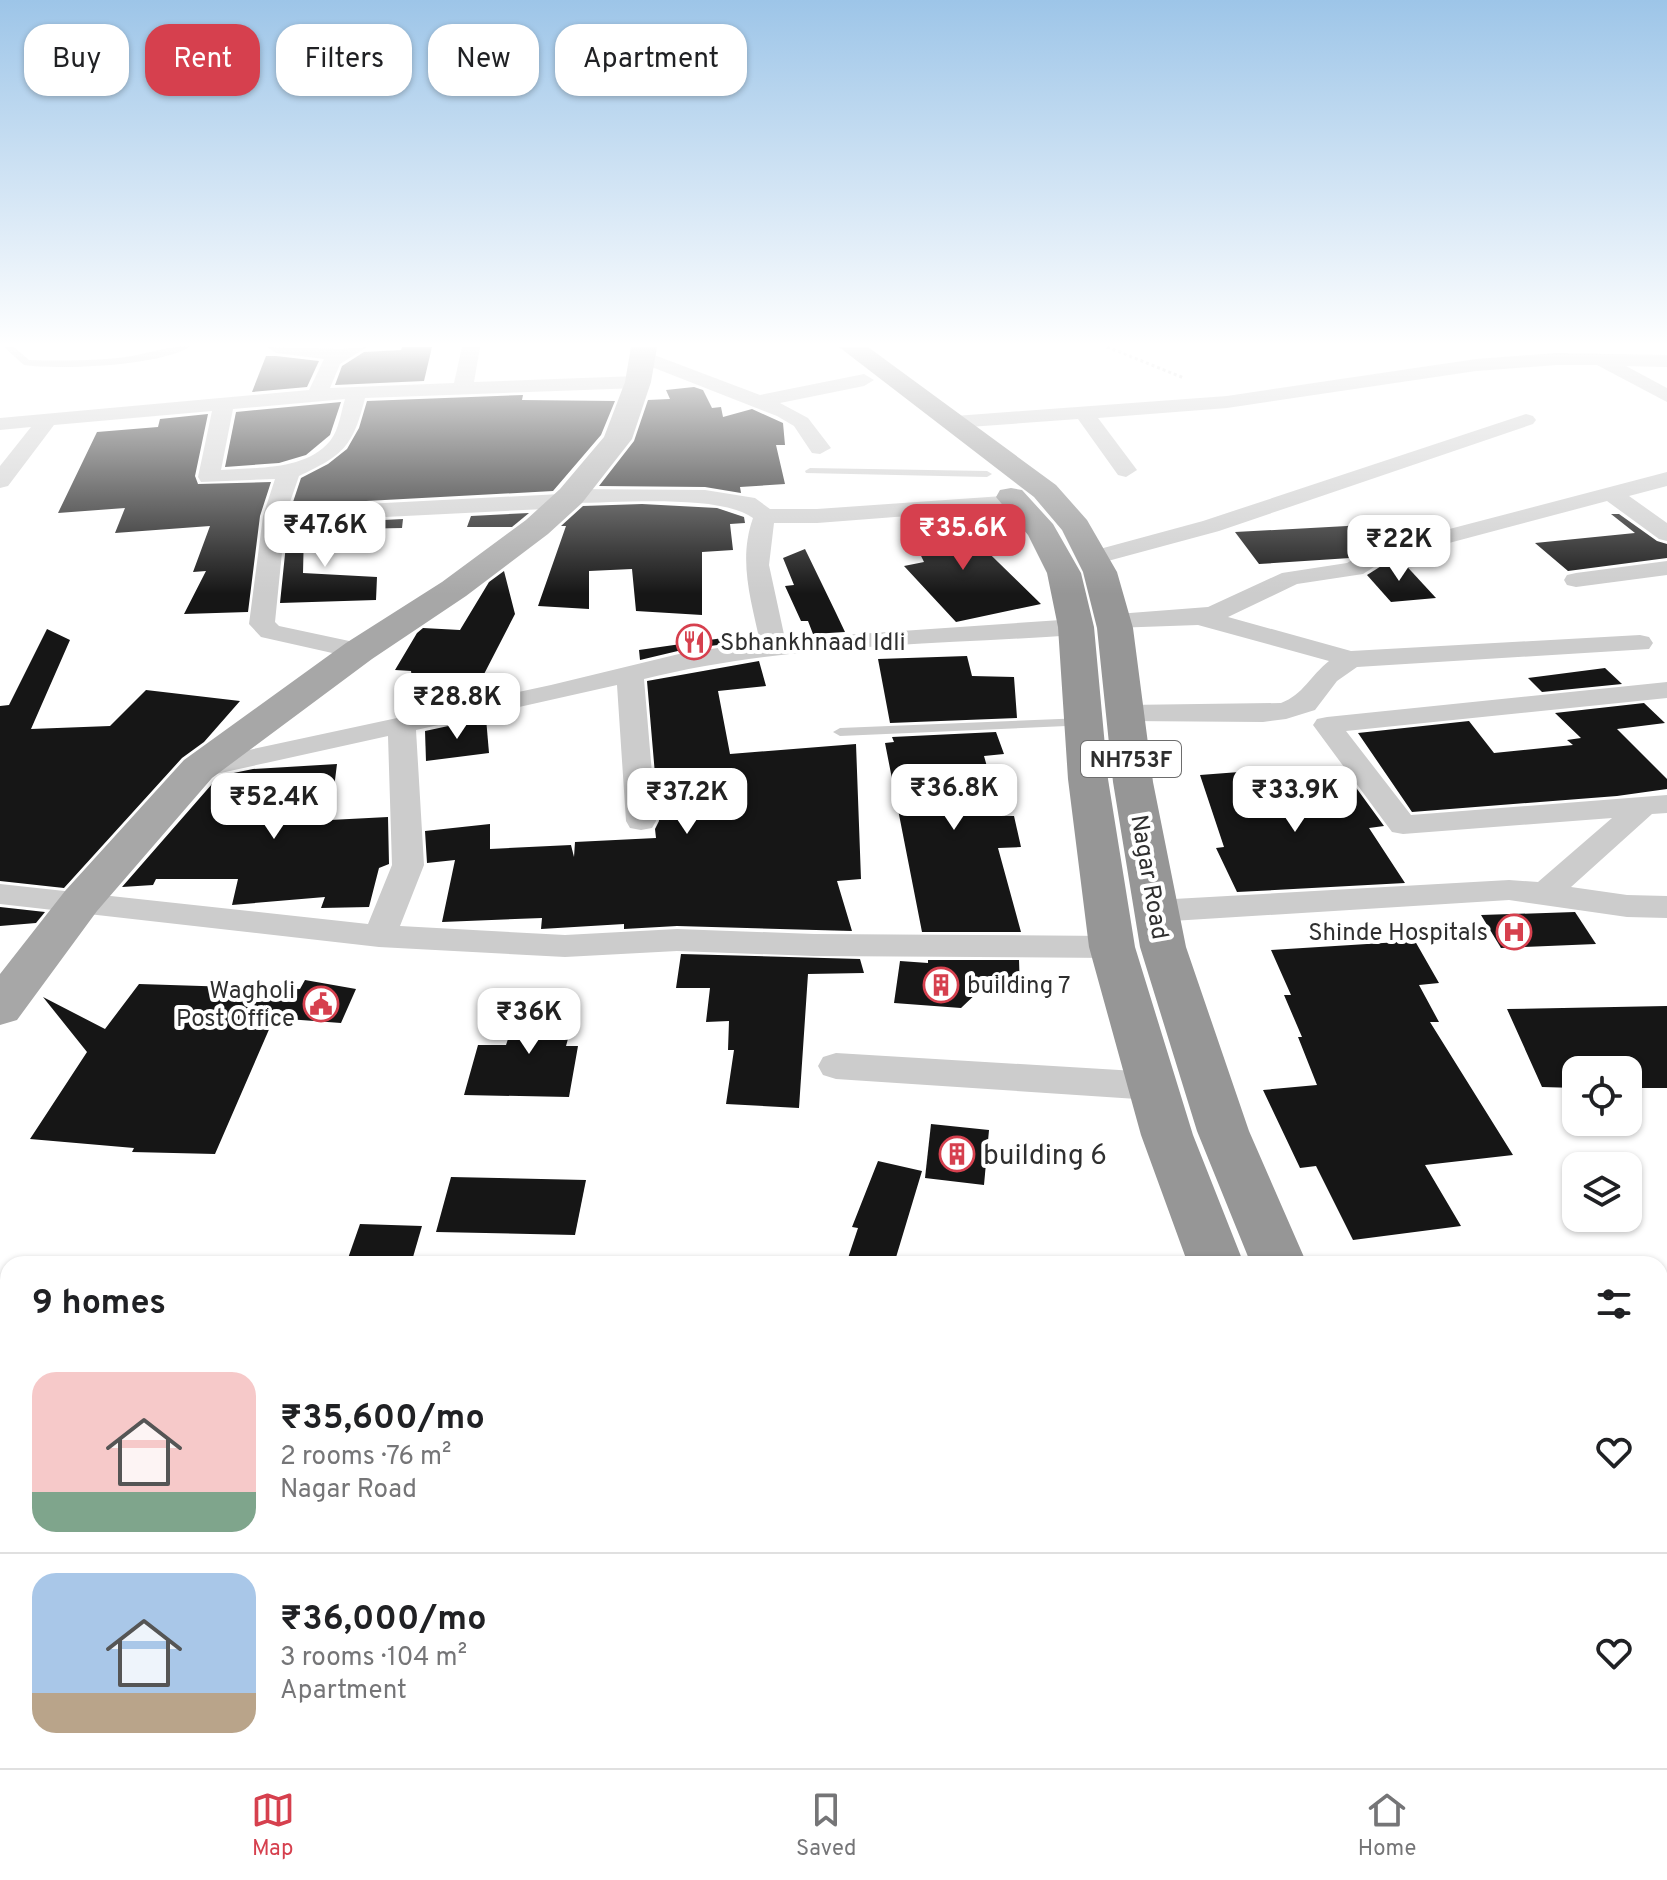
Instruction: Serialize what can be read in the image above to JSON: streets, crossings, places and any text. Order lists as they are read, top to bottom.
{
  "streets": {
    "highway": ["NH753F", "Nagar Road"]
  },
  "places": {
    "restaurant": ["Sbhankhnaad Idli"],
    "hospital": ["Shinde Hospitals"],
    "building": ["building 7", "building 6"],
    "public building": ["Wagholi Post Office"]
  },
  "page": {
    "chip": [
      "Buy",
      "Rent",
      "Filters",
      "New",
      "Apartment"
    ],
    "price": [
      "₹47.6K",
      "₹35.6K",
      "₹22K",
      "₹28.8K",
      "₹36.8K",
      "₹33.9K",
      "₹37.2K",
      "₹52.4K",
      "₹36K"
    ],
    "heading": "9 homes",
    "list": [
      {
        "name": "₹35,600/mo",
        "note": "2 rooms · 76 m² · Nagar Road"
      },
      {
        "name": "₹36,000/mo",
        "note": "3 rooms · 104 m² · Apartment"
      }
    ],
    "tabs": ["Map", "Saved", "Home"]
  }
}
